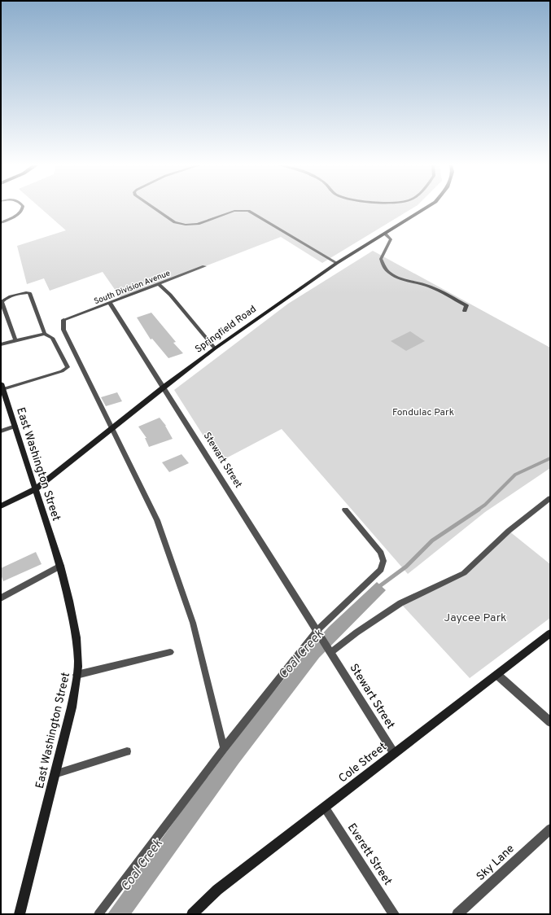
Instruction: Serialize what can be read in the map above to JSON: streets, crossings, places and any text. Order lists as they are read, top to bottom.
{
  "streets": {
    "main road": ["Springfield Road", "East Washington Street", "Cole Street"],
    "street": [
      "South Division Avenue",
      "Stewart Street",
      "Everett Street",
      "Sky Lane"
    ]
  },
  "crossings": [
    ["South Division Avenue", "Stewart Street"],
    ["Springfield Road", "Stewart Street"],
    ["Springfield Road", "East Washington Street"],
    ["Stewart Street", "Cole Street"],
    ["Cole Street", "Everett Street"]
  ],
  "water": ["Coal Creek"],
  "parks": ["Fondulac Park", "Jaycee Park"]
}
